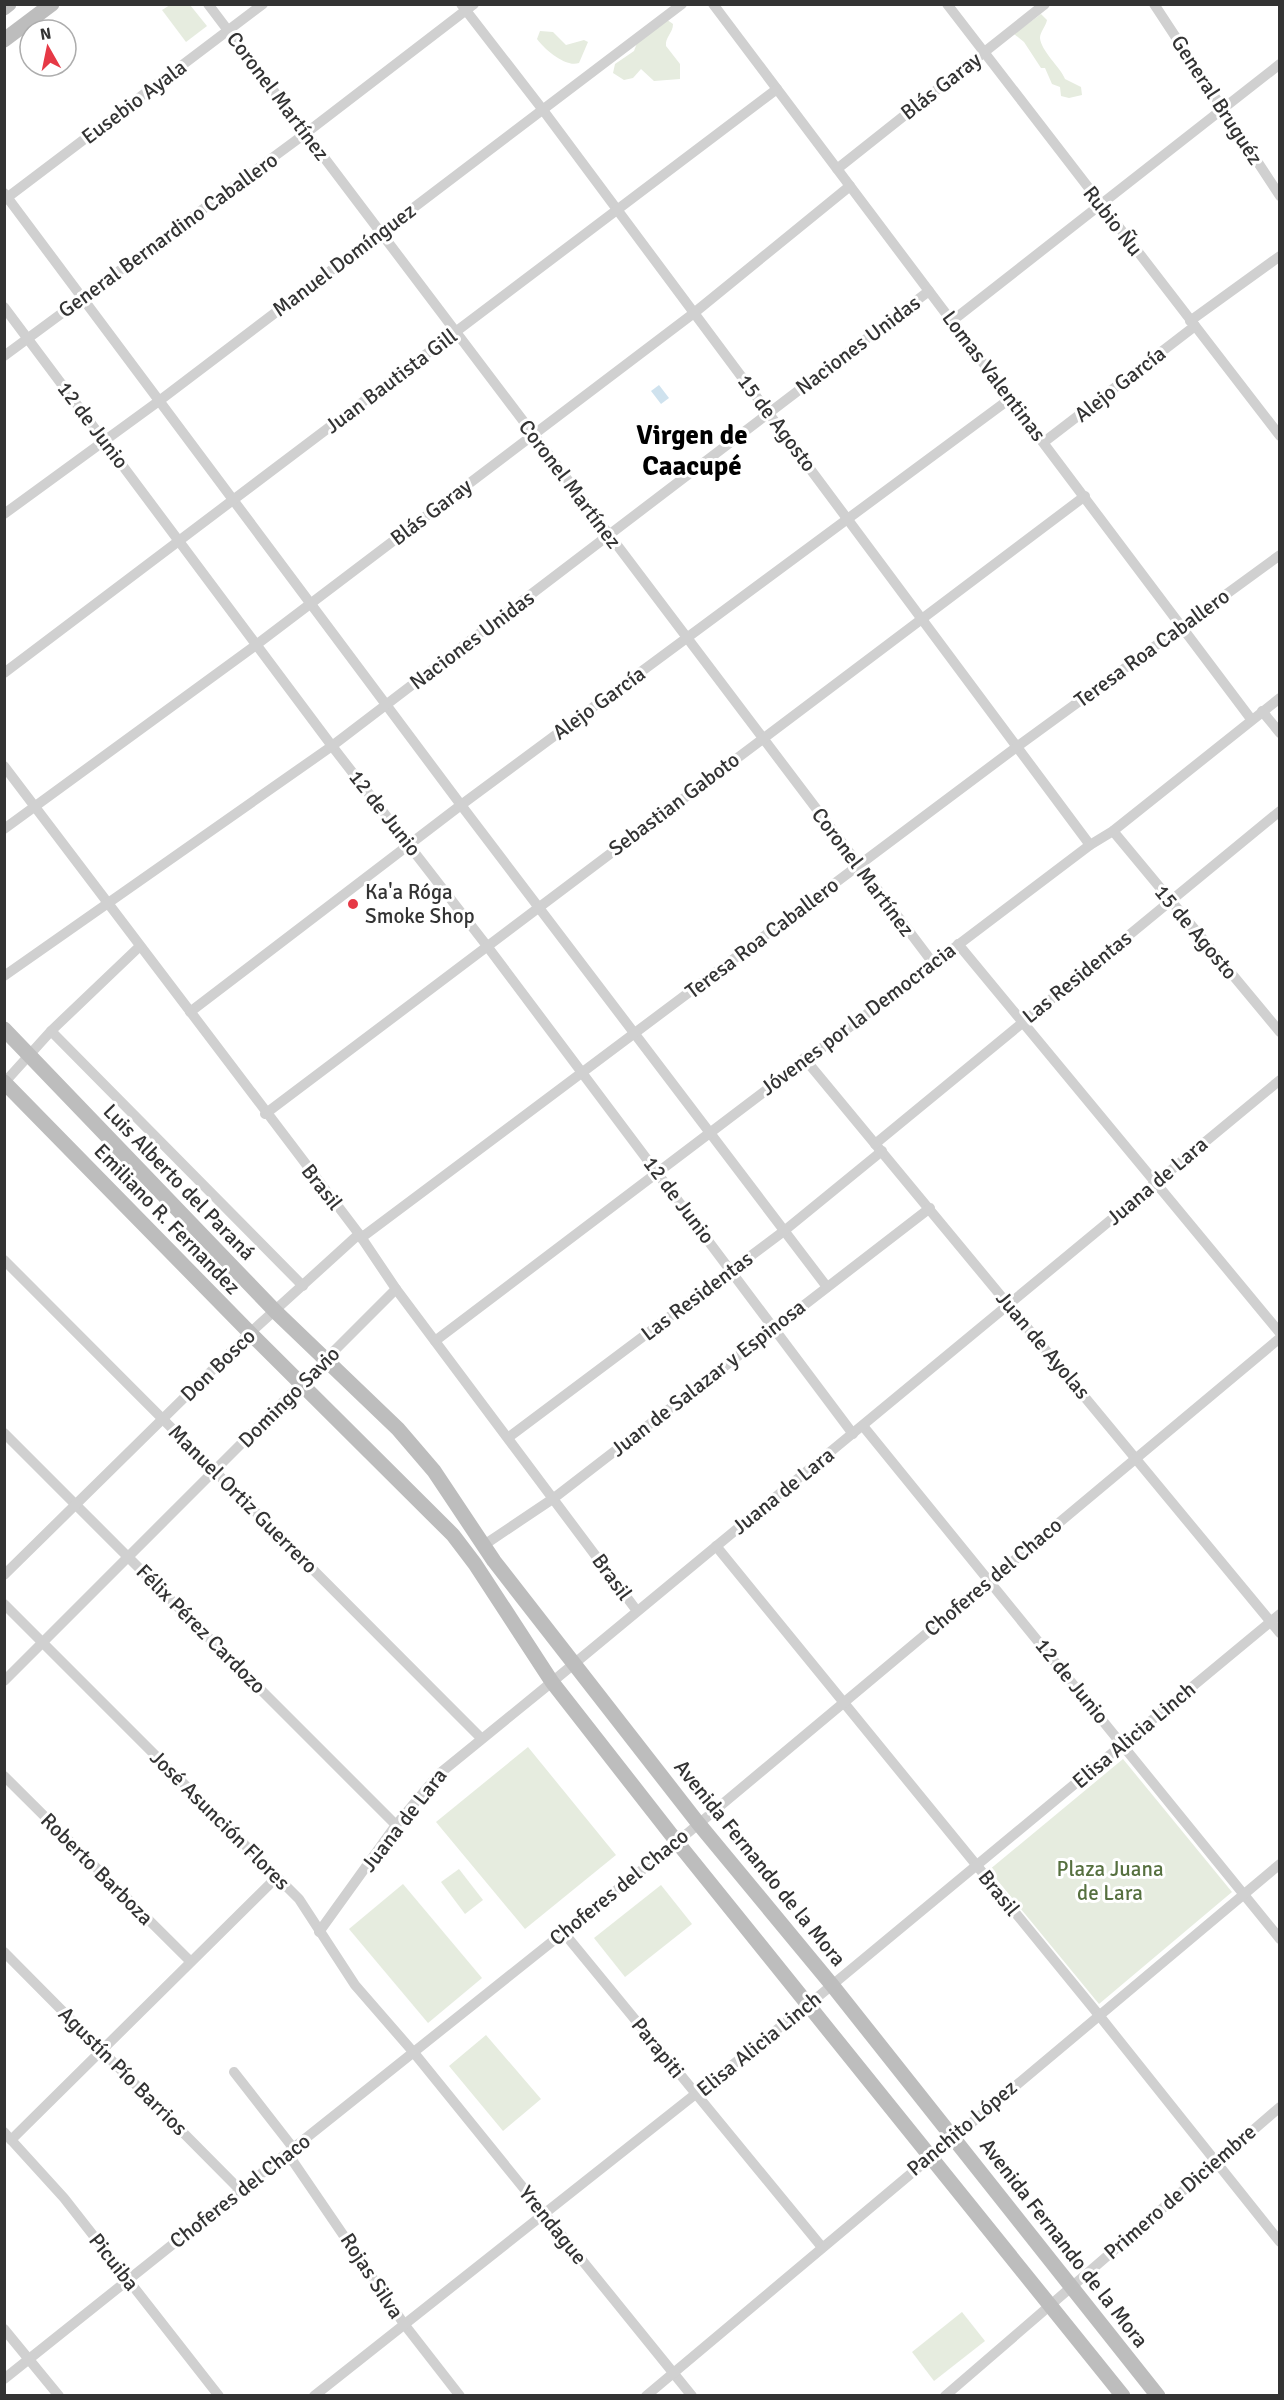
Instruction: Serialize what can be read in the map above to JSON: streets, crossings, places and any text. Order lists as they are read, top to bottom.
{
  "streets": {
    "main road": ["Luis Alberto del Paraná", "Emiliano R. Fernandez", "Avenida Fernando de la Mora"],
    "street": [
      "Blás Garay",
      "Coronel Martínez",
      "General Bruguéz",
      "Eusebio Ayala",
      "Rubio Ñu",
      "General Bernardino Caballero",
      "Manuel Domínguez",
      "Naciones Unidas",
      "Lomas Valentinas",
      "Juan Bautista Gill",
      "Alejo García",
      "15 de Agosto",
      "12 de Junio",
      "Teresa Roa Caballero",
      "Sebastian Gaboto",
      "Las Residentas",
      "Jóvenes por la Democracia",
      "Juana de Lara",
      "Brasil",
      "Juan de Ayolas",
      "Don Bosco",
      "Juan de Salazar y Espinosa",
      "Domingo Savio",
      "Manuel Ortiz Guerrero",
      "Choferes del Chaco",
      "Félix Pérez Cardozo",
      "Elisa Alicia Linch",
      "José Asunción Flores",
      "Roberto Barboza",
      "Parapiti",
      "Agustín Pío Barrios",
      "Panchito López",
      "Primero de Diciembre",
      "Yrendague",
      "Picuiba",
      "Rojas Silva"
    ]
  },
  "crossings": [
    ["Blás Garay", "Coronel Martínez"],
    ["Blás Garay", "Rubio Ñu"],
    ["Blás Garay", "Lomas Valentinas"],
    ["Blás Garay", "15 de Agosto"],
    ["Blás Garay", "12 de Junio"],
    ["Blás Garay", "Brasil"],
    ["Coronel Martínez", "Eusebio Ayala"],
    ["Coronel Martínez", "General Bernardino Caballero"],
    ["Coronel Martínez", "Manuel Domínguez"],
    ["Coronel Martínez", "Naciones Unidas"],
    ["Coronel Martínez", "Juan Bautista Gill"],
    ["Coronel Martínez", "Alejo García"],
    ["Coronel Martínez", "Teresa Roa Caballero"],
    ["Coronel Martínez", "Sebastian Gaboto"],
    ["Coronel Martínez", "Jóvenes por la Democracia"],
    ["General Bruguéz", "Naciones Unidas"],
    ["Rubio Ñu", "Naciones Unidas"],
    ["Rubio Ñu", "Alejo García"],
    ["General Bernardino Caballero", "15 de Agosto"],
    ["General Bernardino Caballero", "12 de Junio"],
    ["Manuel Domínguez", "15 de Agosto"],
    ["Manuel Domínguez", "12 de Junio"],
    ["Naciones Unidas", "Lomas Valentinas"],
    ["Naciones Unidas", "15 de Agosto"],
    ["Naciones Unidas", "12 de Junio"],
    ["Naciones Unidas", "Brasil"],
    ["Lomas Valentinas", "Juan Bautista Gill"],
    ["Lomas Valentinas", "Alejo García"],
    ["Lomas Valentinas", "Teresa Roa Caballero"],
    ["Lomas Valentinas", "Sebastian Gaboto"],
    ["Lomas Valentinas", "Jóvenes por la Democracia"],
    ["Juan Bautista Gill", "15 de Agosto"],
    ["Juan Bautista Gill", "12 de Junio"],
    ["Alejo García", "15 de Agosto"],
    ["Alejo García", "12 de Junio"],
    ["Alejo García", "Brasil"],
    ["15 de Agosto", "Teresa Roa Caballero"],
    ["15 de Agosto", "Sebastian Gaboto"],
    ["15 de Agosto", "Las Residentas"],
    ["15 de Agosto", "Jóvenes por la Democracia"],
    ["12 de Junio", "Teresa Roa Caballero"],
    ["12 de Junio", "Sebastian Gaboto"],
    ["12 de Junio", "Las Residentas"],
    ["12 de Junio", "Jóvenes por la Democracia"],
    ["12 de Junio", "Juana de Lara"],
    ["12 de Junio", "Juan de Salazar y Espinosa"],
    ["12 de Junio", "Choferes del Chaco"],
    ["12 de Junio", "Elisa Alicia Linch"],
    ["12 de Junio", "Panchito López"],
    ["Teresa Roa Caballero", "Brasil"],
    ["Teresa Roa Caballero", "Don Bosco"],
    ["Sebastian Gaboto", "Brasil"],
    ["Las Residentas", "Brasil"],
    ["Las Residentas", "Juan de Ayolas"],
    ["Jóvenes por la Democracia", "Brasil"],
    ["Jóvenes por la Democracia", "Juan de Ayolas"],
    ["Juana de Lara", "Brasil"],
    ["Juana de Lara", "Juan de Ayolas"],
    ["Juana de Lara", "Manuel Ortiz Guerrero"],
    ["Juana de Lara", "Félix Pérez Cardozo"],
    ["Juana de Lara", "José Asunción Flores"],
    ["Juana de Lara", "Avenida Fernando de la Mora"],
    ["Luis Alberto del Paraná", "Don Bosco"],
    ["Luis Alberto del Paraná", "Domingo Savio"],
    ["Luis Alberto del Paraná", "Avenida Fernando de la Mora"],
    ["Brasil", "Don Bosco"],
    ["Brasil", "Juan de Salazar y Espinosa"],
    ["Brasil", "Domingo Savio"],
    ["Brasil", "Choferes del Chaco"],
    ["Brasil", "Elisa Alicia Linch"],
    ["Brasil", "Panchito López"],
    ["Brasil", "Primero de Diciembre"],
    ["Emiliano R. Fernandez", "Don Bosco"],
    ["Emiliano R. Fernandez", "Domingo Savio"],
    ["Juan de Ayolas", "Juan de Salazar y Espinosa"],
    ["Juan de Ayolas", "Choferes del Chaco"],
    ["Juan de Ayolas", "Elisa Alicia Linch"],
    ["Don Bosco", "Manuel Ortiz Guerrero"],
    ["Don Bosco", "Félix Pérez Cardozo"],
    ["Juan de Salazar y Espinosa", "Avenida Fernando de la Mora"],
    ["Domingo Savio", "Manuel Ortiz Guerrero"],
    ["Domingo Savio", "Félix Pérez Cardozo"],
    ["Domingo Savio", "José Asunción Flores"],
    ["Domingo Savio", "Avenida Fernando de la Mora"],
    ["Choferes del Chaco", "José Asunción Flores"],
    ["Choferes del Chaco", "Avenida Fernando de la Mora"],
    ["Choferes del Chaco", "Parapiti"],
    ["Choferes del Chaco", "Agustín Pío Barrios"],
    ["Choferes del Chaco", "Yrendague"],
    ["Choferes del Chaco", "Picuiba"],
    ["Choferes del Chaco", "Rojas Silva"],
    ["Elisa Alicia Linch", "Avenida Fernando de la Mora"],
    ["Elisa Alicia Linch", "Parapiti"],
    ["Elisa Alicia Linch", "Yrendague"],
    ["Elisa Alicia Linch", "Rojas Silva"],
    ["José Asunción Flores", "Yrendague"],
    ["Avenida Fernando de la Mora", "Panchito López"],
    ["Avenida Fernando de la Mora", "Primero de Diciembre"],
    ["Parapiti", "Panchito López"],
    ["Panchito López", "Yrendague"]
  ],
  "districts": ["Virgen de Caacupé"],
  "parks": ["Plaza Juana de Lara"],
  "places": ["Ka'a Róga Smoke Shop"],
  "north": "top"
}
